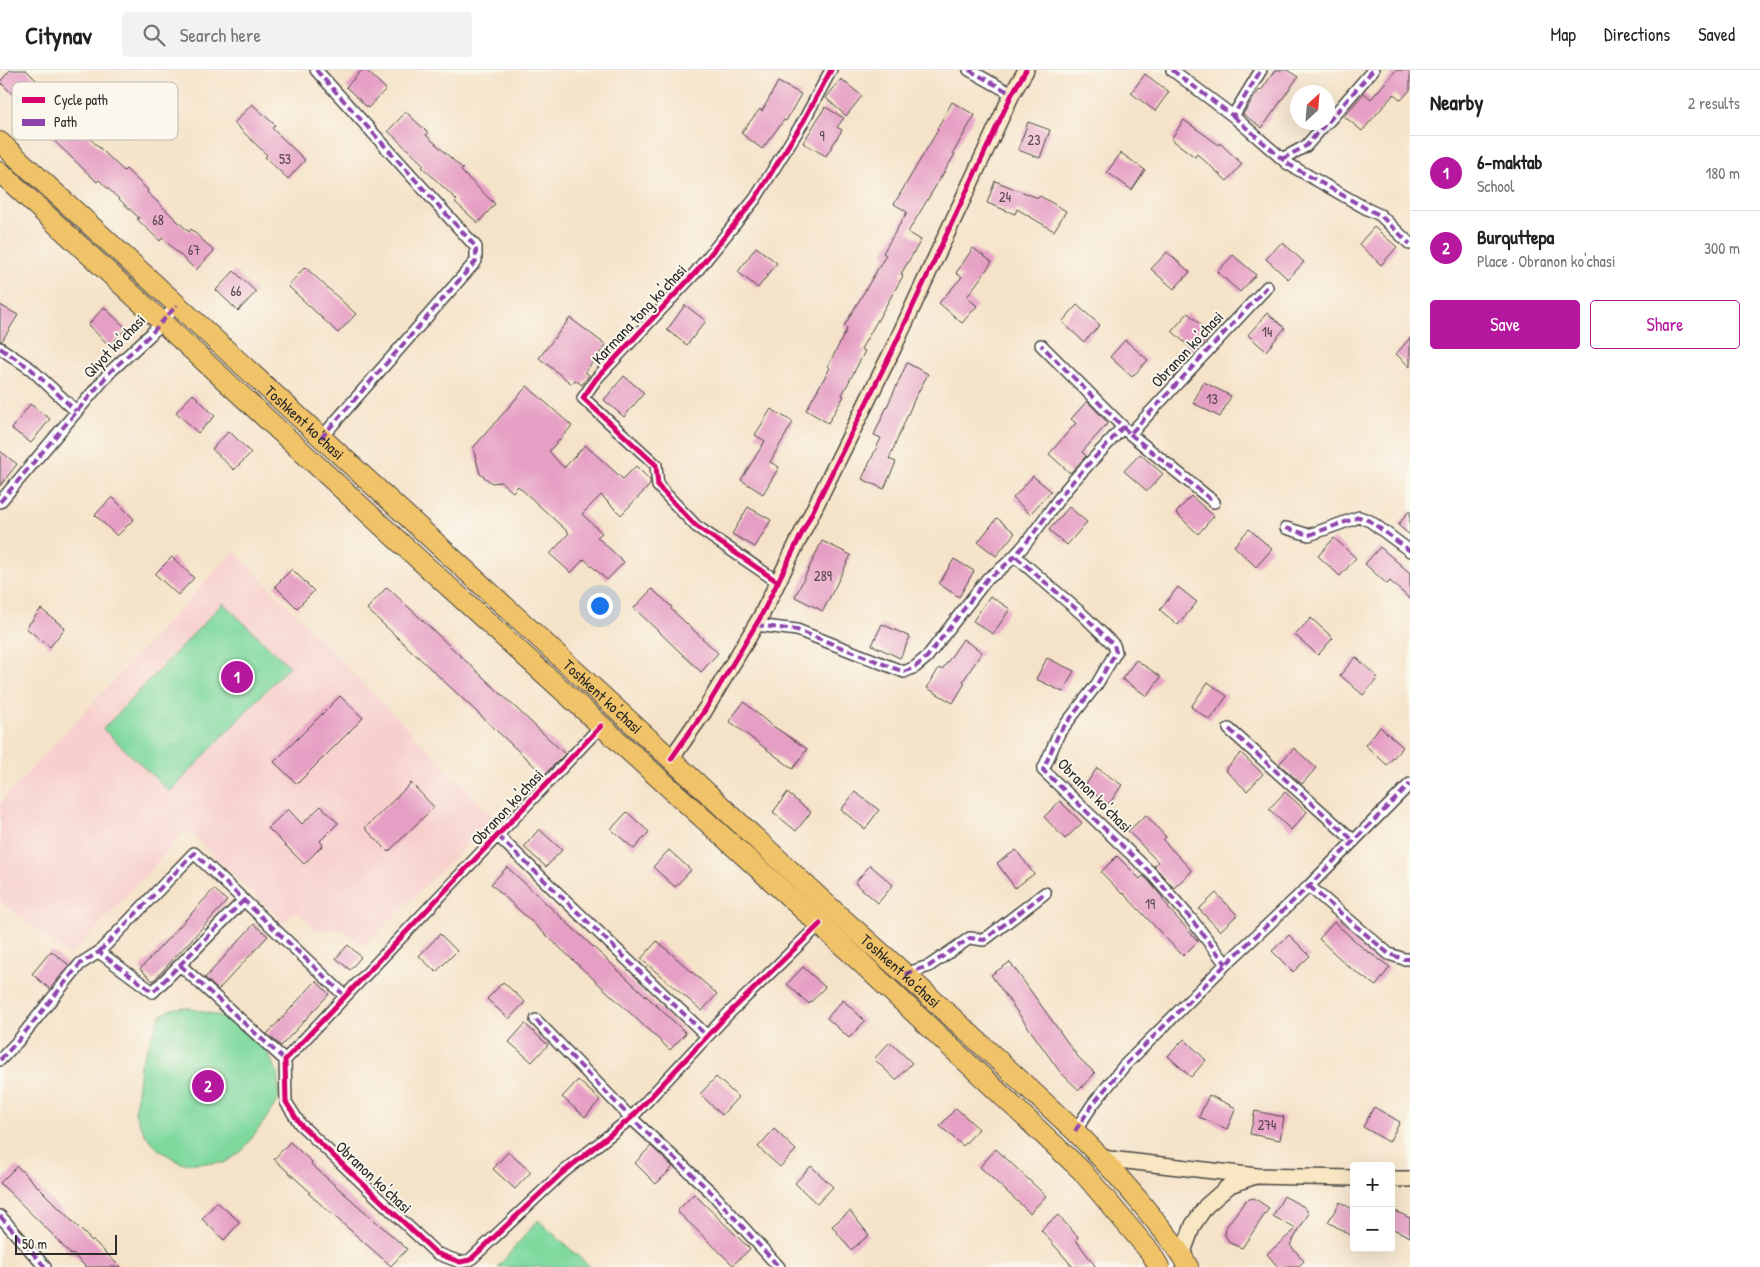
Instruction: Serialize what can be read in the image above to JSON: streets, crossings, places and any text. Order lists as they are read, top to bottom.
{
  "streets": {
    "highway": ["Toshkent ko'chasi"],
    "street": ["Karmana tong ko'chasi", "Qiyot ko'chasi", "Obranon ko'chasi"]
  },
  "crossings": [
    ["Qiyot ko'chasi", "Toshkent ko'chasi"],
    ["Obranon ko'chasi", "Toshkent ko'chasi"]
  ],
  "house_numbers": [
    "9",
    "23",
    "53",
    "24",
    "68",
    "67",
    "66",
    "14",
    "13",
    "289",
    "19",
    "274"
  ],
  "legend": ["Cycle path", "Path"],
  "scale_bar": "50 m",
  "north": "top right",
  "page": {
    "header": "Citynav",
    "search": "Search here",
    "nav": ["Map", "Directions", "Saved"],
    "heading": ["Nearby", "2 results"],
    "list": [
      {
        "mark": "1",
        "name": "6-maktab",
        "note": "School",
        "value": "180 m"
      },
      {
        "mark": "2",
        "name": "Burquttepa",
        "note": "Place · Obranon ko'chasi",
        "value": "300 m"
      }
    ],
    "buttons": ["Save", "Share"],
    "pins": ["1", "2"],
    "map_buttons": ["+", "−"],
    "scale": "50 m"
  }
}
